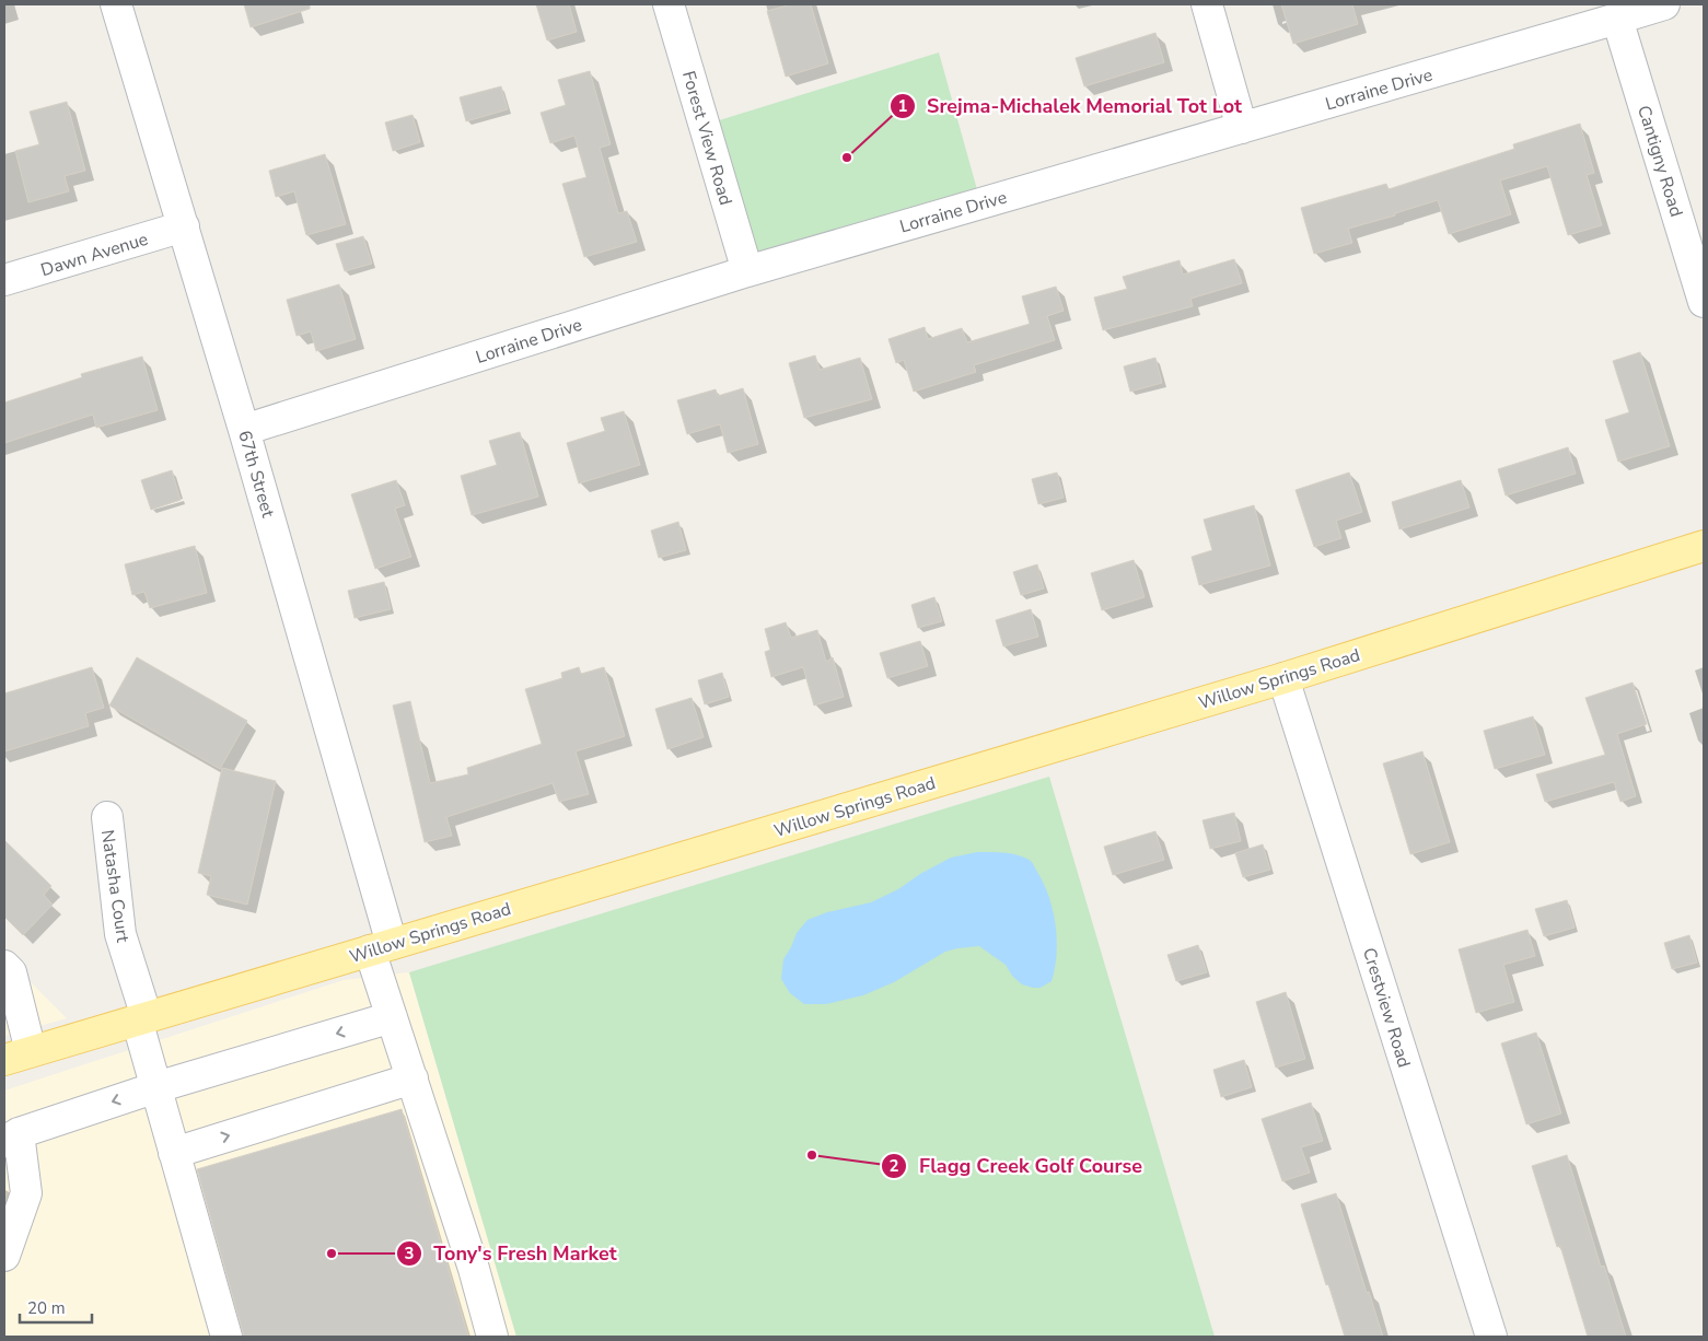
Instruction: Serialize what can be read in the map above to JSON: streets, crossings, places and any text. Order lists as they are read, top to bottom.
{
  "streets": {
    "main road": ["Willow Springs Road"],
    "street": [
      "Lorraine Drive",
      "Forest View Road",
      "Cantigny Road",
      "Dawn Avenue",
      "67th Street",
      "Natasha Court",
      "Crestview Road"
    ]
  },
  "crossings": [
    ["Lorraine Drive", "Forest View Road"],
    ["Lorraine Drive", "Cantigny Road"],
    ["Lorraine Drive", "67th Street"],
    ["Dawn Avenue", "67th Street"],
    ["67th Street", "Willow Springs Road"],
    ["Willow Springs Road", "Natasha Court"],
    ["Willow Springs Road", "Crestview Road"]
  ],
  "places": ["Srejma-Michalek Memorial Tot Lot", "Flagg Creek Golf Course", "Tony's Fresh Market"],
  "scale_bar": "20 m"
}
